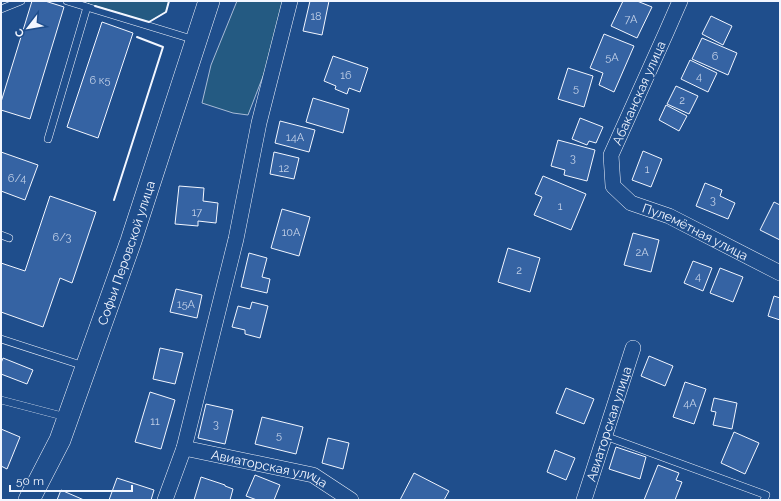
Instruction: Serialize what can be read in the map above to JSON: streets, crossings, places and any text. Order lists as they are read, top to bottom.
{
  "streets": {
    "main road": ["Софьи Перовской улица"],
    "street": ["Абаканская улица", "Пулемётная улица", "Авиаторская улица"]
  },
  "crossings": [
    ["Абаканская улица", "Пулемётная улица"]
  ],
  "house_numbers": [
    "18",
    "7А",
    "6",
    "5А",
    "16",
    "4",
    "6 к5",
    "5",
    "2",
    "14А",
    "3",
    "12",
    "1",
    "6/4",
    "3",
    "1",
    "17",
    "10А",
    "6/3",
    "2А",
    "2",
    "4",
    "15А",
    "4А",
    "11",
    "3",
    "5"
  ],
  "scale_bar": "50 m",
  "north": "bottom left"
}
